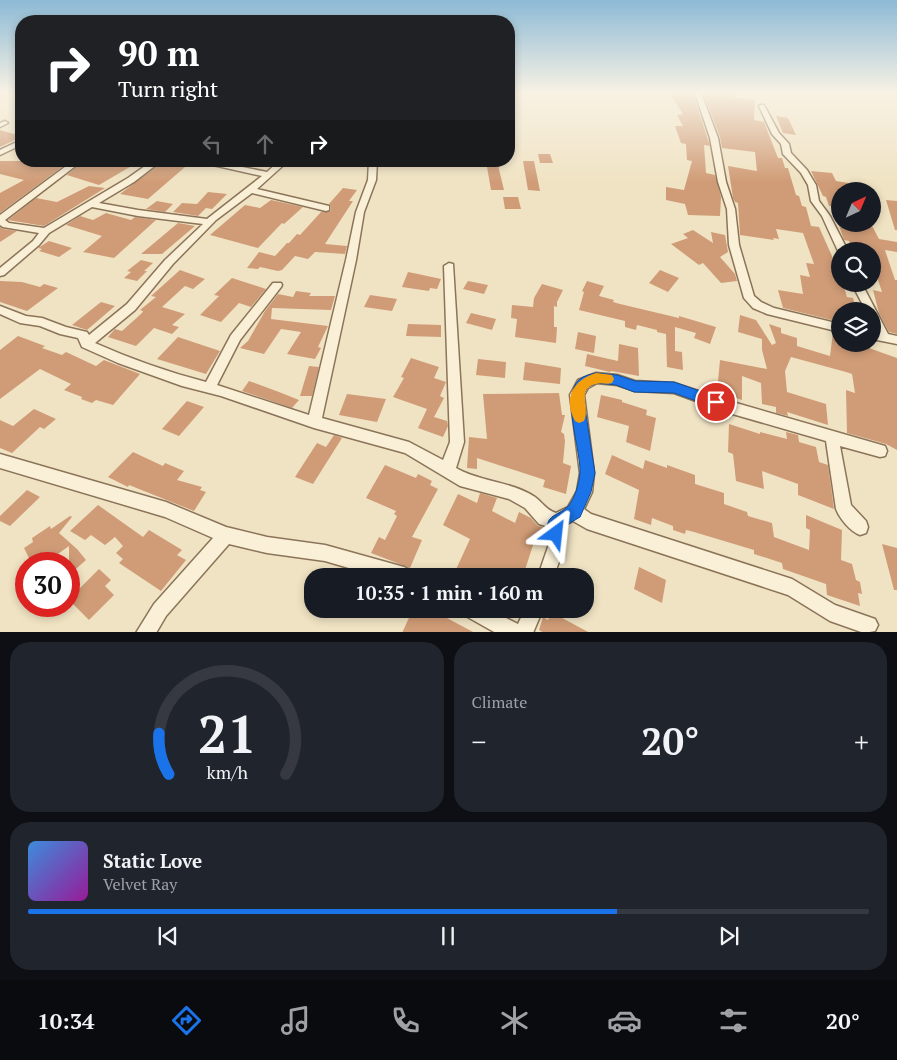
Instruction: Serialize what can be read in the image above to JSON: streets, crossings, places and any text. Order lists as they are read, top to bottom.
{
  "north": "top right",
  "page": {
    "turn": ["90 m", "Turn right"],
    "limit": "30",
    "trip": "10:35 · 1 min · 160 m",
    "tile": "Climate",
    "heat": ["−", "20°", "+"],
    "song": ["Static Love", "Velvet Ray"],
    "tabs": ["10:34", "20°"],
    "gauge": ["21", "km/h"]
  }
}
